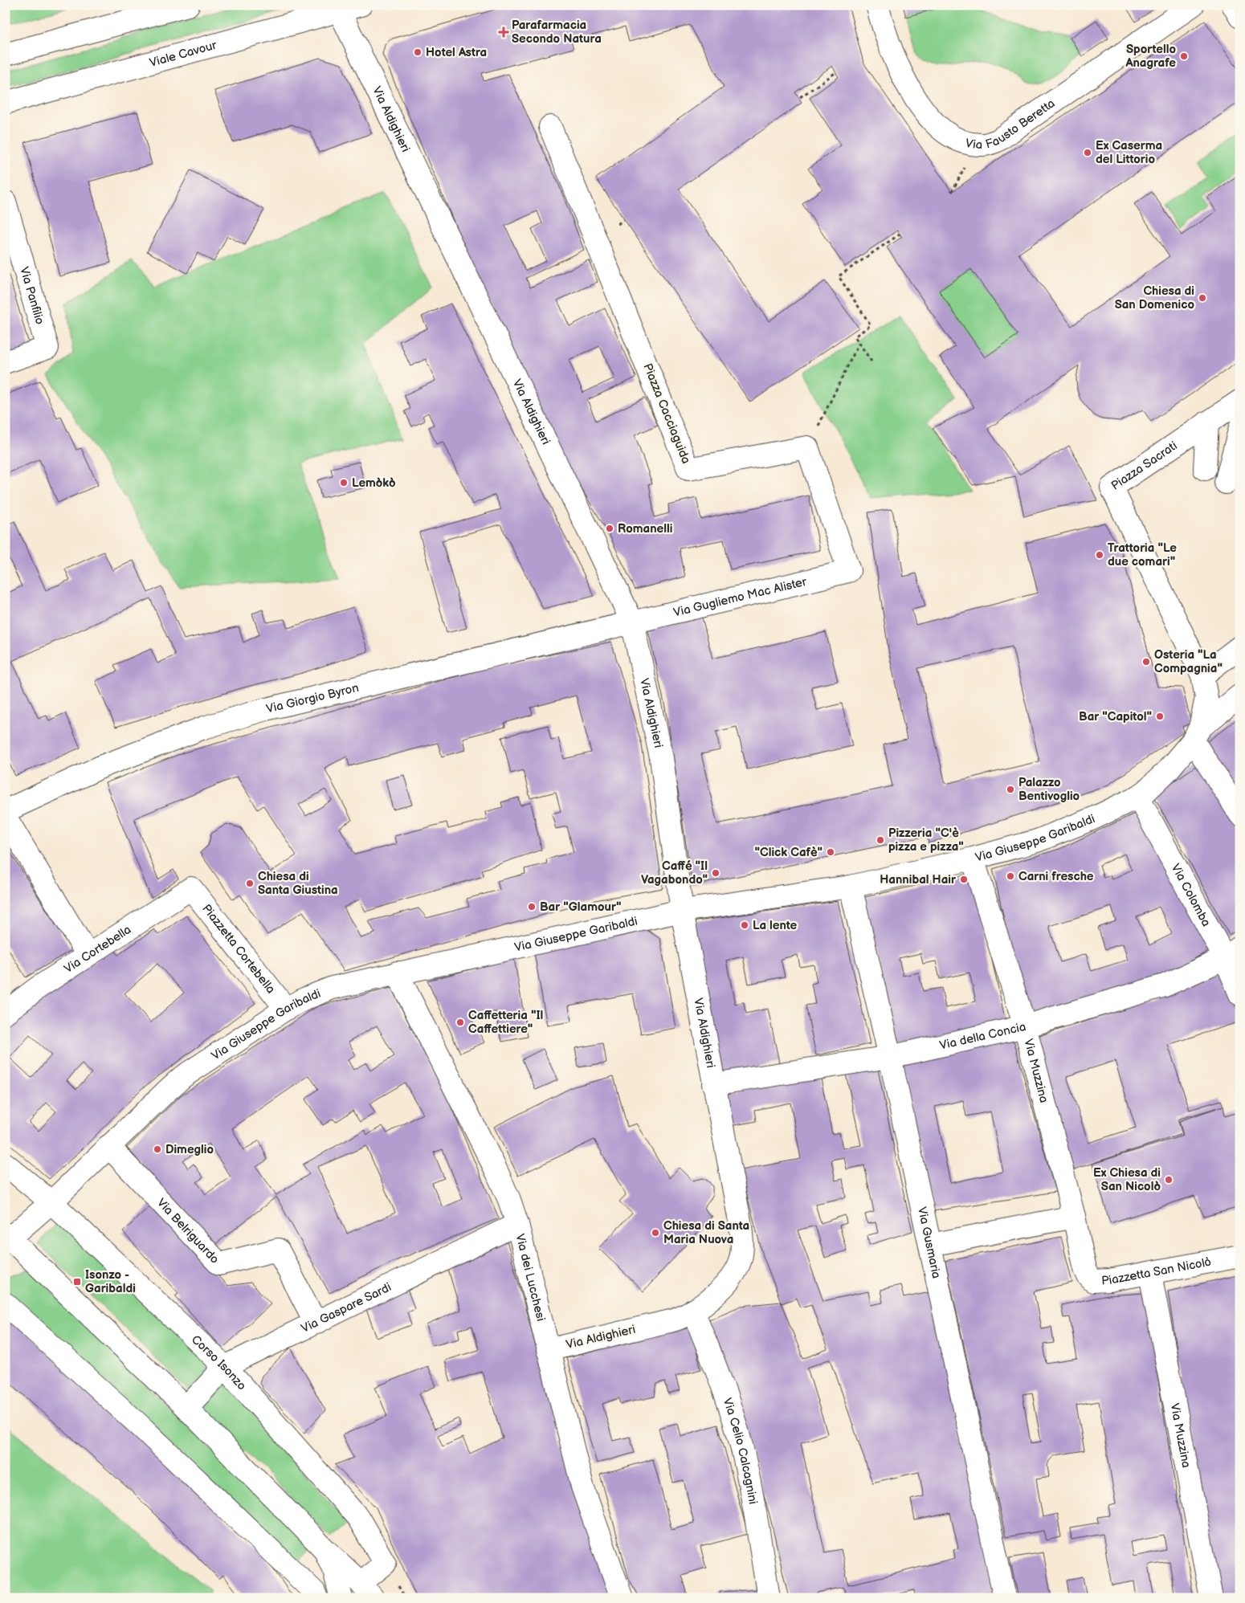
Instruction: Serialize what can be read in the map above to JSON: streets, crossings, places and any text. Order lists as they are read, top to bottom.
{
  "streets": {
    "street": [
      "Viale Cavour",
      "Via Aldighieri",
      "Via Fausto Beretta",
      "Via Panfilio",
      "Piazza Cacciaguida",
      "Piazza Sacrati",
      "Via Gugliemo Mac Alister",
      "Via Giorgio Byron",
      "Via Giuseppe Garibaldi",
      "Via Colomba",
      "Piazzetta Cortebella",
      "Via Cortebella",
      "Via della Concia",
      "Via Muzzina",
      "Via Belriguardo",
      "Via Gusmaria",
      "Piazzetta San Nicolò",
      "Via dei Lucchesi",
      "Via Gaspare Sardi",
      "Corso Isonzo",
      "Via Celio Calcagnini"
    ]
  },
  "crossings": [
    ["Viale Cavour", "Via Aldighieri"],
    ["Via Aldighieri", "Via Gugliemo Mac Alister"],
    ["Via Aldighieri", "Via Giorgio Byron"],
    ["Via Aldighieri", "Via Giuseppe Garibaldi"],
    ["Via Aldighieri", "Via della Concia"],
    ["Via Aldighieri", "Via dei Lucchesi"],
    ["Via Aldighieri", "Via Celio Calcagnini"],
    ["Piazza Cacciaguida", "Via Gugliemo Mac Alister"],
    ["Via Gugliemo Mac Alister", "Via Giorgio Byron"],
    ["Via Giuseppe Garibaldi", "Via Colomba"],
    ["Via Giuseppe Garibaldi", "Piazzetta Cortebella"],
    ["Via Giuseppe Garibaldi", "Via Muzzina"],
    ["Via Giuseppe Garibaldi", "Via Belriguardo"],
    ["Via Giuseppe Garibaldi", "Via Gusmaria"],
    ["Via Giuseppe Garibaldi", "Via dei Lucchesi"],
    ["Via Giuseppe Garibaldi", "Corso Isonzo"],
    ["Via Colomba", "Via della Concia"],
    ["Piazzetta Cortebella", "Via Cortebella"],
    ["Via della Concia", "Via Muzzina"],
    ["Via della Concia", "Via Gusmaria"],
    ["Via Muzzina", "Piazzetta San Nicolò"],
    ["Via Belriguardo", "Via Gaspare Sardi"],
    ["Via dei Lucchesi", "Via Gaspare Sardi"],
    ["Via Gaspare Sardi", "Corso Isonzo"]
  ],
  "places": {
    "health": ["Parafarmacia Secondo Natura"],
    "other": [
      "Hotel Astra",
      "Sportello Anagrafe",
      "Ex Caserma del Littorio",
      "Chiesa di San Domenico",
      "Lemòkò",
      "Romanelli",
      "Trattoria \"Le due comari\"",
      "Osteria \"La Compagnia\"",
      "Bar \"Capitol\"",
      "Palazzo Bentivoglio",
      "Pizzeria \"C'è pizza e pizza\"",
      "\"Click Cafè\"",
      "Caffé \"Il Vagabondo\"",
      "Carni fresche",
      "Hannibal Hair",
      "Chiesa di Santa Giustina",
      "Bar \"Glamour\"",
      "La lente",
      "Caffetteria \"Il Caffettiere\"",
      "Dimeglio",
      "Ex Chiesa di San Nicolò",
      "Chiesa di Santa Maria Nuova"
    ],
    "transit": ["Isonzo - Garibaldi"]
  }
}
